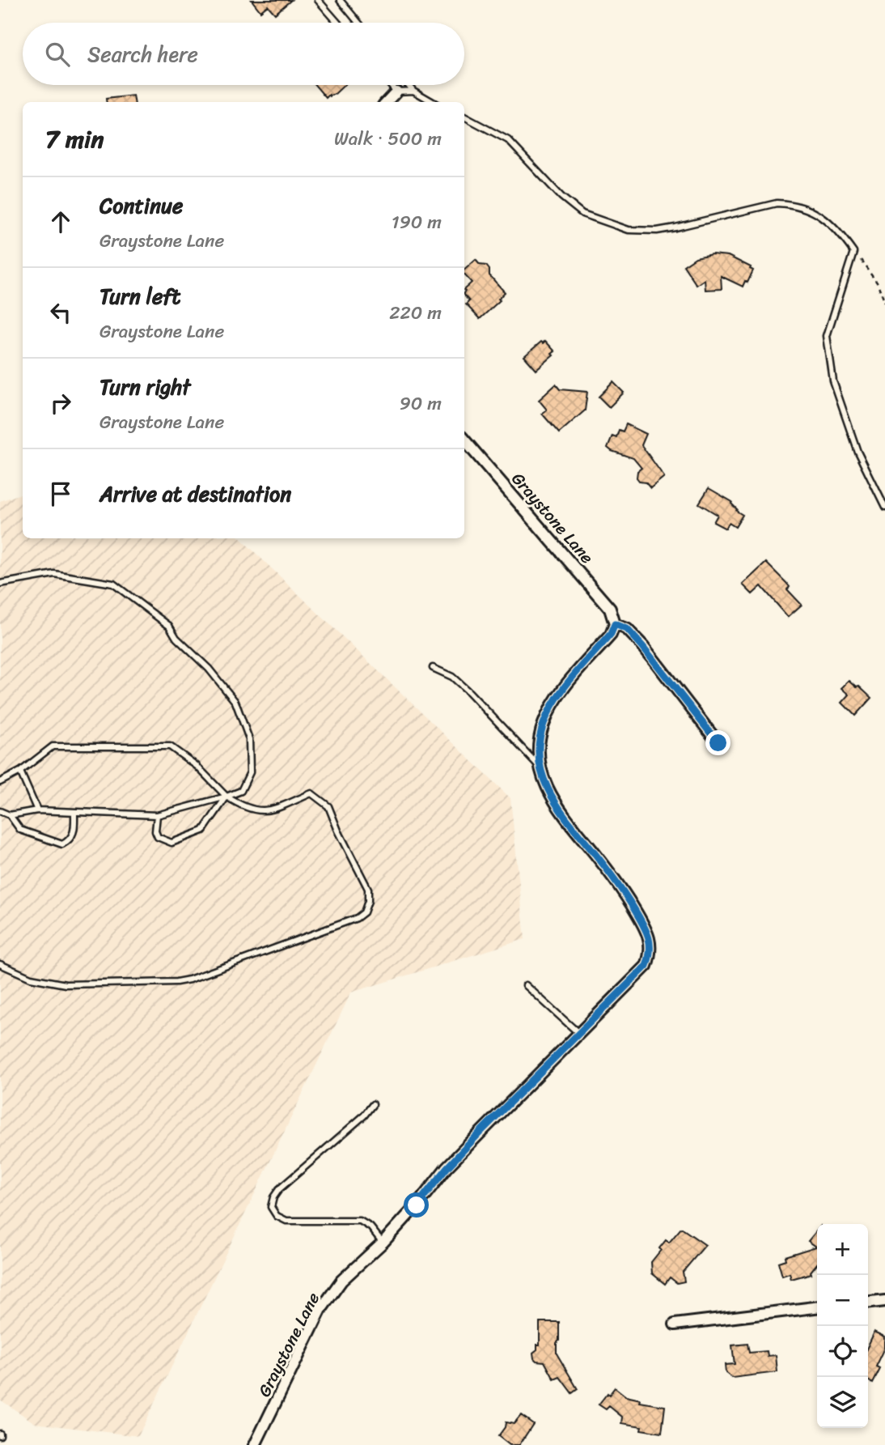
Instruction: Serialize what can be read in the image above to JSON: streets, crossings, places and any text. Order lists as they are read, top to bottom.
{
  "streets": {
    "street": ["Graystone Lane"]
  },
  "page": {
    "search": "Search here",
    "heading": ["7 min", "Walk · 500 m"],
    "list": [
      ["Continue", "Graystone Lane", "190 m"],
      ["Turn left", "Graystone Lane", "220 m"],
      ["Turn right", "Graystone Lane", "90 m"],
      "Arrive at destination"
    ],
    "map_buttons": ["+", "−"]
  }
}
